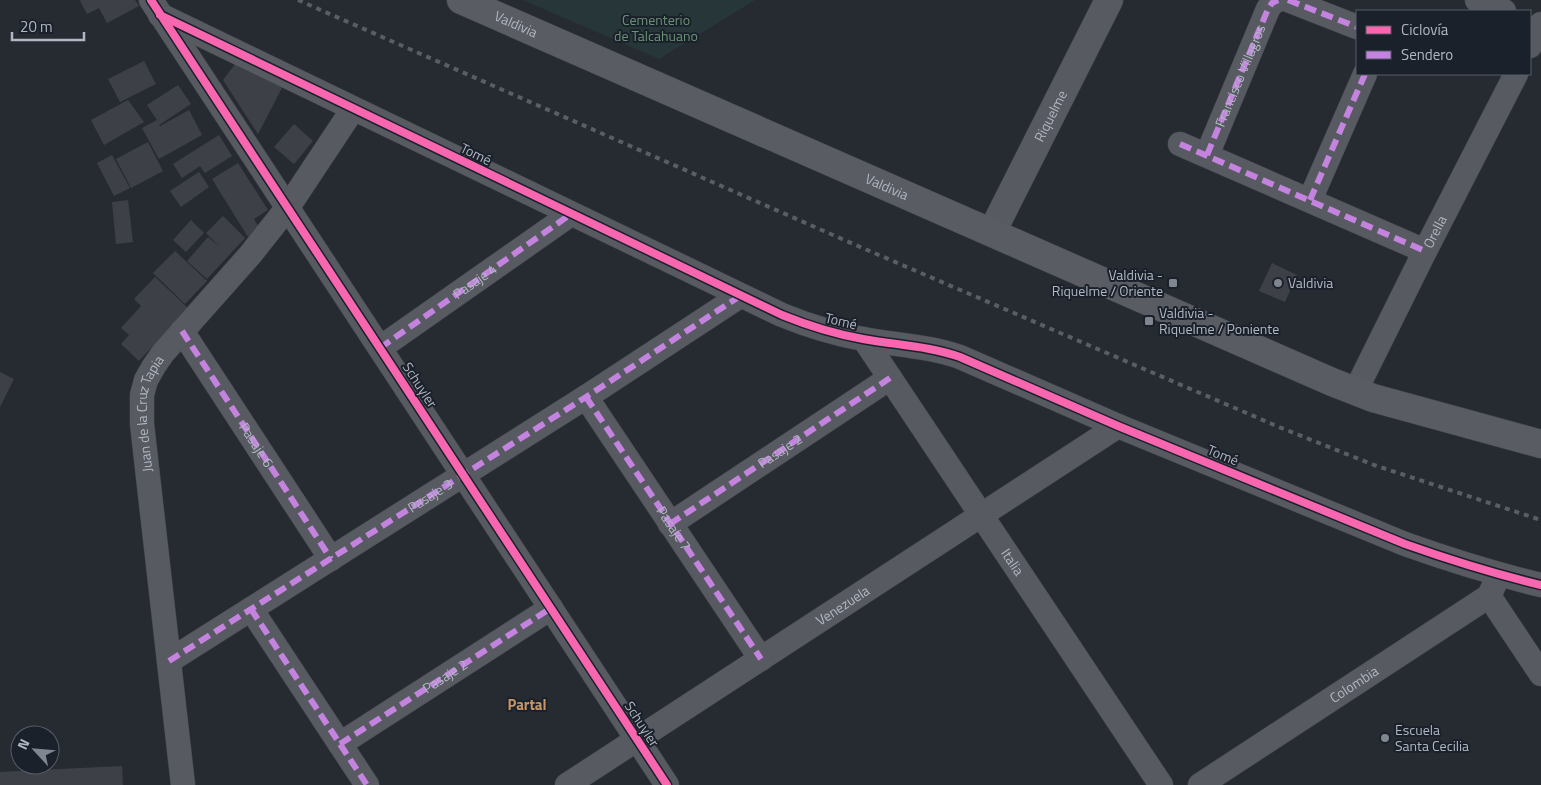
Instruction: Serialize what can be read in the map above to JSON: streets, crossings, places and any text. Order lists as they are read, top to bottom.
{
  "streets": {
    "main road": ["Valdivia"],
    "street": [
      "Francisco Villagros",
      "Riquelme",
      "Tomé",
      "Orella",
      "Pasaje 4",
      "Schuyler",
      "Juan de la Cruz Tapia",
      "Pasaje 6",
      "Pasaje 2",
      "Pasaje 3",
      "Pasaje 7",
      "Italia",
      "Venezuela",
      "Colombia"
    ]
  },
  "crossings": [
    ["Valdivia", "Riquelme"],
    ["Valdivia", "Orella"],
    ["Tomé", "Pasaje 4"],
    ["Tomé", "Schuyler"],
    ["Tomé", "Juan de la Cruz Tapia"],
    ["Tomé", "Pasaje 3"],
    ["Tomé", "Italia"],
    ["Tomé", "Venezuela"],
    ["Tomé", "Colombia"],
    ["Pasaje 4", "Schuyler"],
    ["Schuyler", "Juan de la Cruz Tapia"],
    ["Schuyler", "Pasaje 2"],
    ["Schuyler", "Pasaje 3"],
    ["Schuyler", "Venezuela"],
    ["Juan de la Cruz Tapia", "Pasaje 6"],
    ["Juan de la Cruz Tapia", "Pasaje 3"],
    ["Pasaje 6", "Pasaje 3"],
    ["Pasaje 2", "Pasaje 7"],
    ["Pasaje 2", "Italia"],
    ["Pasaje 3", "Pasaje 7"],
    ["Pasaje 7", "Venezuela"],
    ["Italia", "Venezuela"]
  ],
  "districts": ["Partal"],
  "parks": ["Cementerio de Talcahuano"],
  "places": {
    "transit": ["Valdivia - Riquelme / Oriente", "Valdivia - Riquelme / Poniente"],
    "other": ["Valdivia", "Escuela Santa Cecilia"]
  },
  "legend": ["Ciclovía", "Sendero"],
  "scale_bar": "20 m",
  "north": "top left"
}
